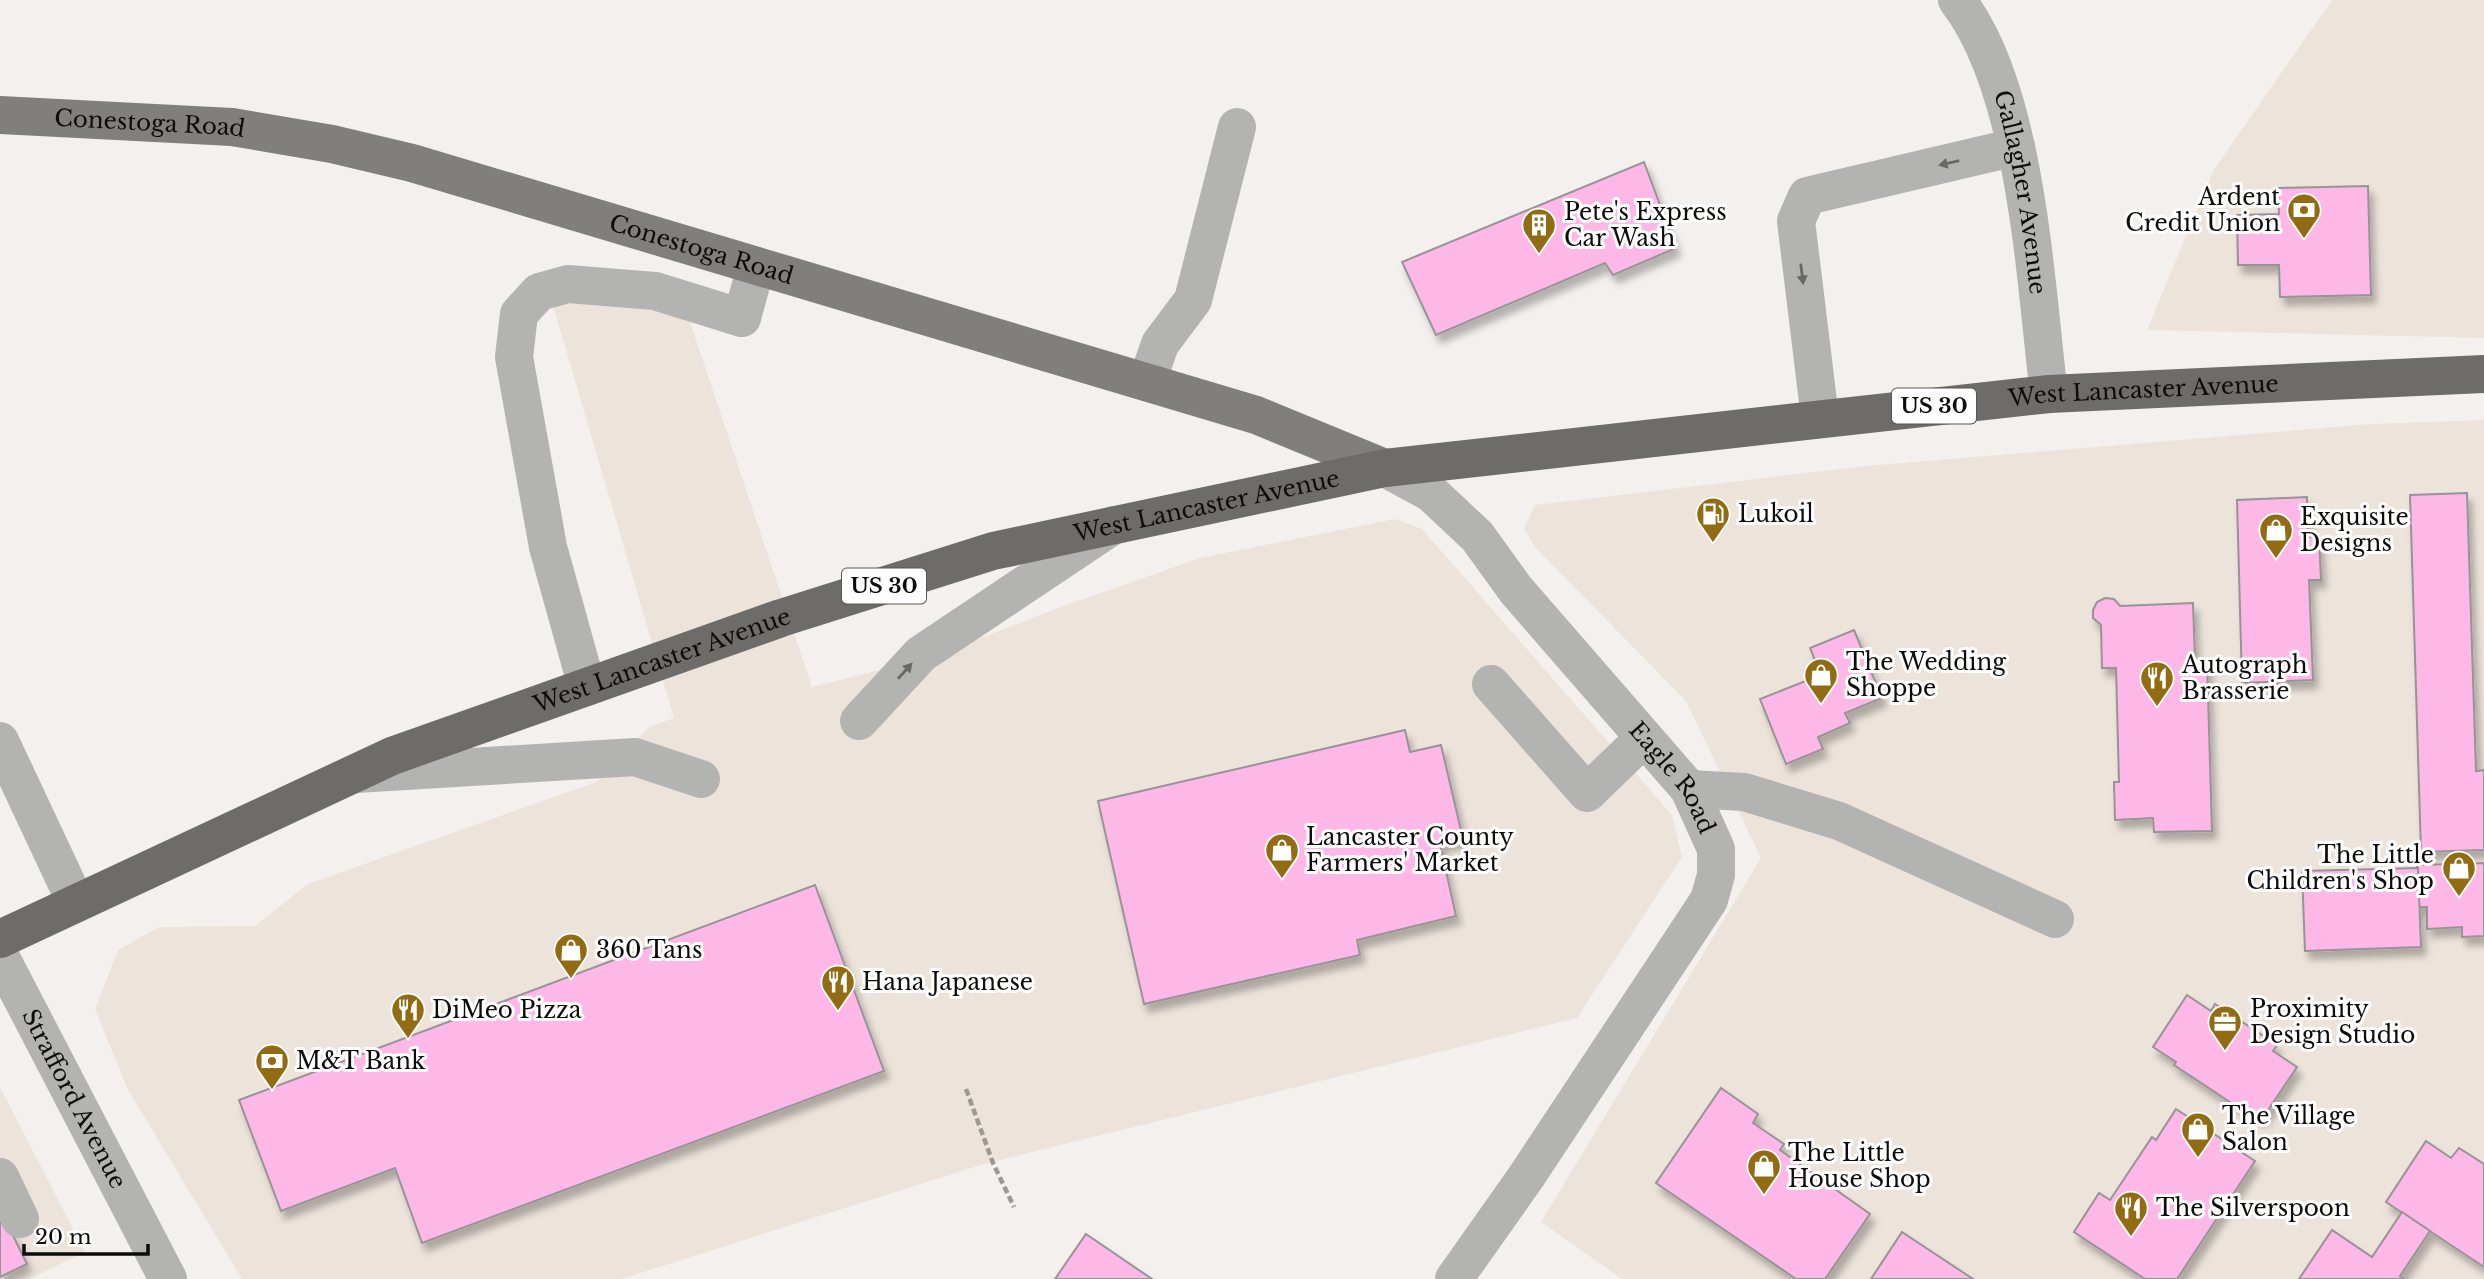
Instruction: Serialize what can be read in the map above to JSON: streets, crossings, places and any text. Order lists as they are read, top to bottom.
{
  "streets": {
    "highway": ["West Lancaster Avenue", "US 30"],
    "main road": ["Conestoga Road"],
    "street": ["Gallagher Avenue", "Eagle Road", "Strafford Avenue"]
  },
  "crossings": [
    ["Conestoga Road", "West Lancaster Avenue"],
    ["Conestoga Road", "Eagle Road"],
    ["Gallagher Avenue", "West Lancaster Avenue"],
    ["West Lancaster Avenue", "Eagle Road"]
  ],
  "places": {
    "bank": ["Ardent Credit Union", "M&T Bank"],
    "building": ["Pete's Express Car Wash"],
    "fuel station": ["Lukoil"],
    "shop": [
      "Exquisite Designs",
      "The Wedding Shoppe",
      "Lancaster County Farmers' Market",
      "The Little Children's Shop",
      "360 Tans",
      "The Village Salon",
      "The Little House Shop"
    ],
    "restaurant": [
      "Autograph Brasserie",
      "Hana Japanese",
      "DiMeo Pizza",
      "The Silverspoon"
    ],
    "office": ["Proximity Design Studio"]
  },
  "scale_bar": "20 m"
}
